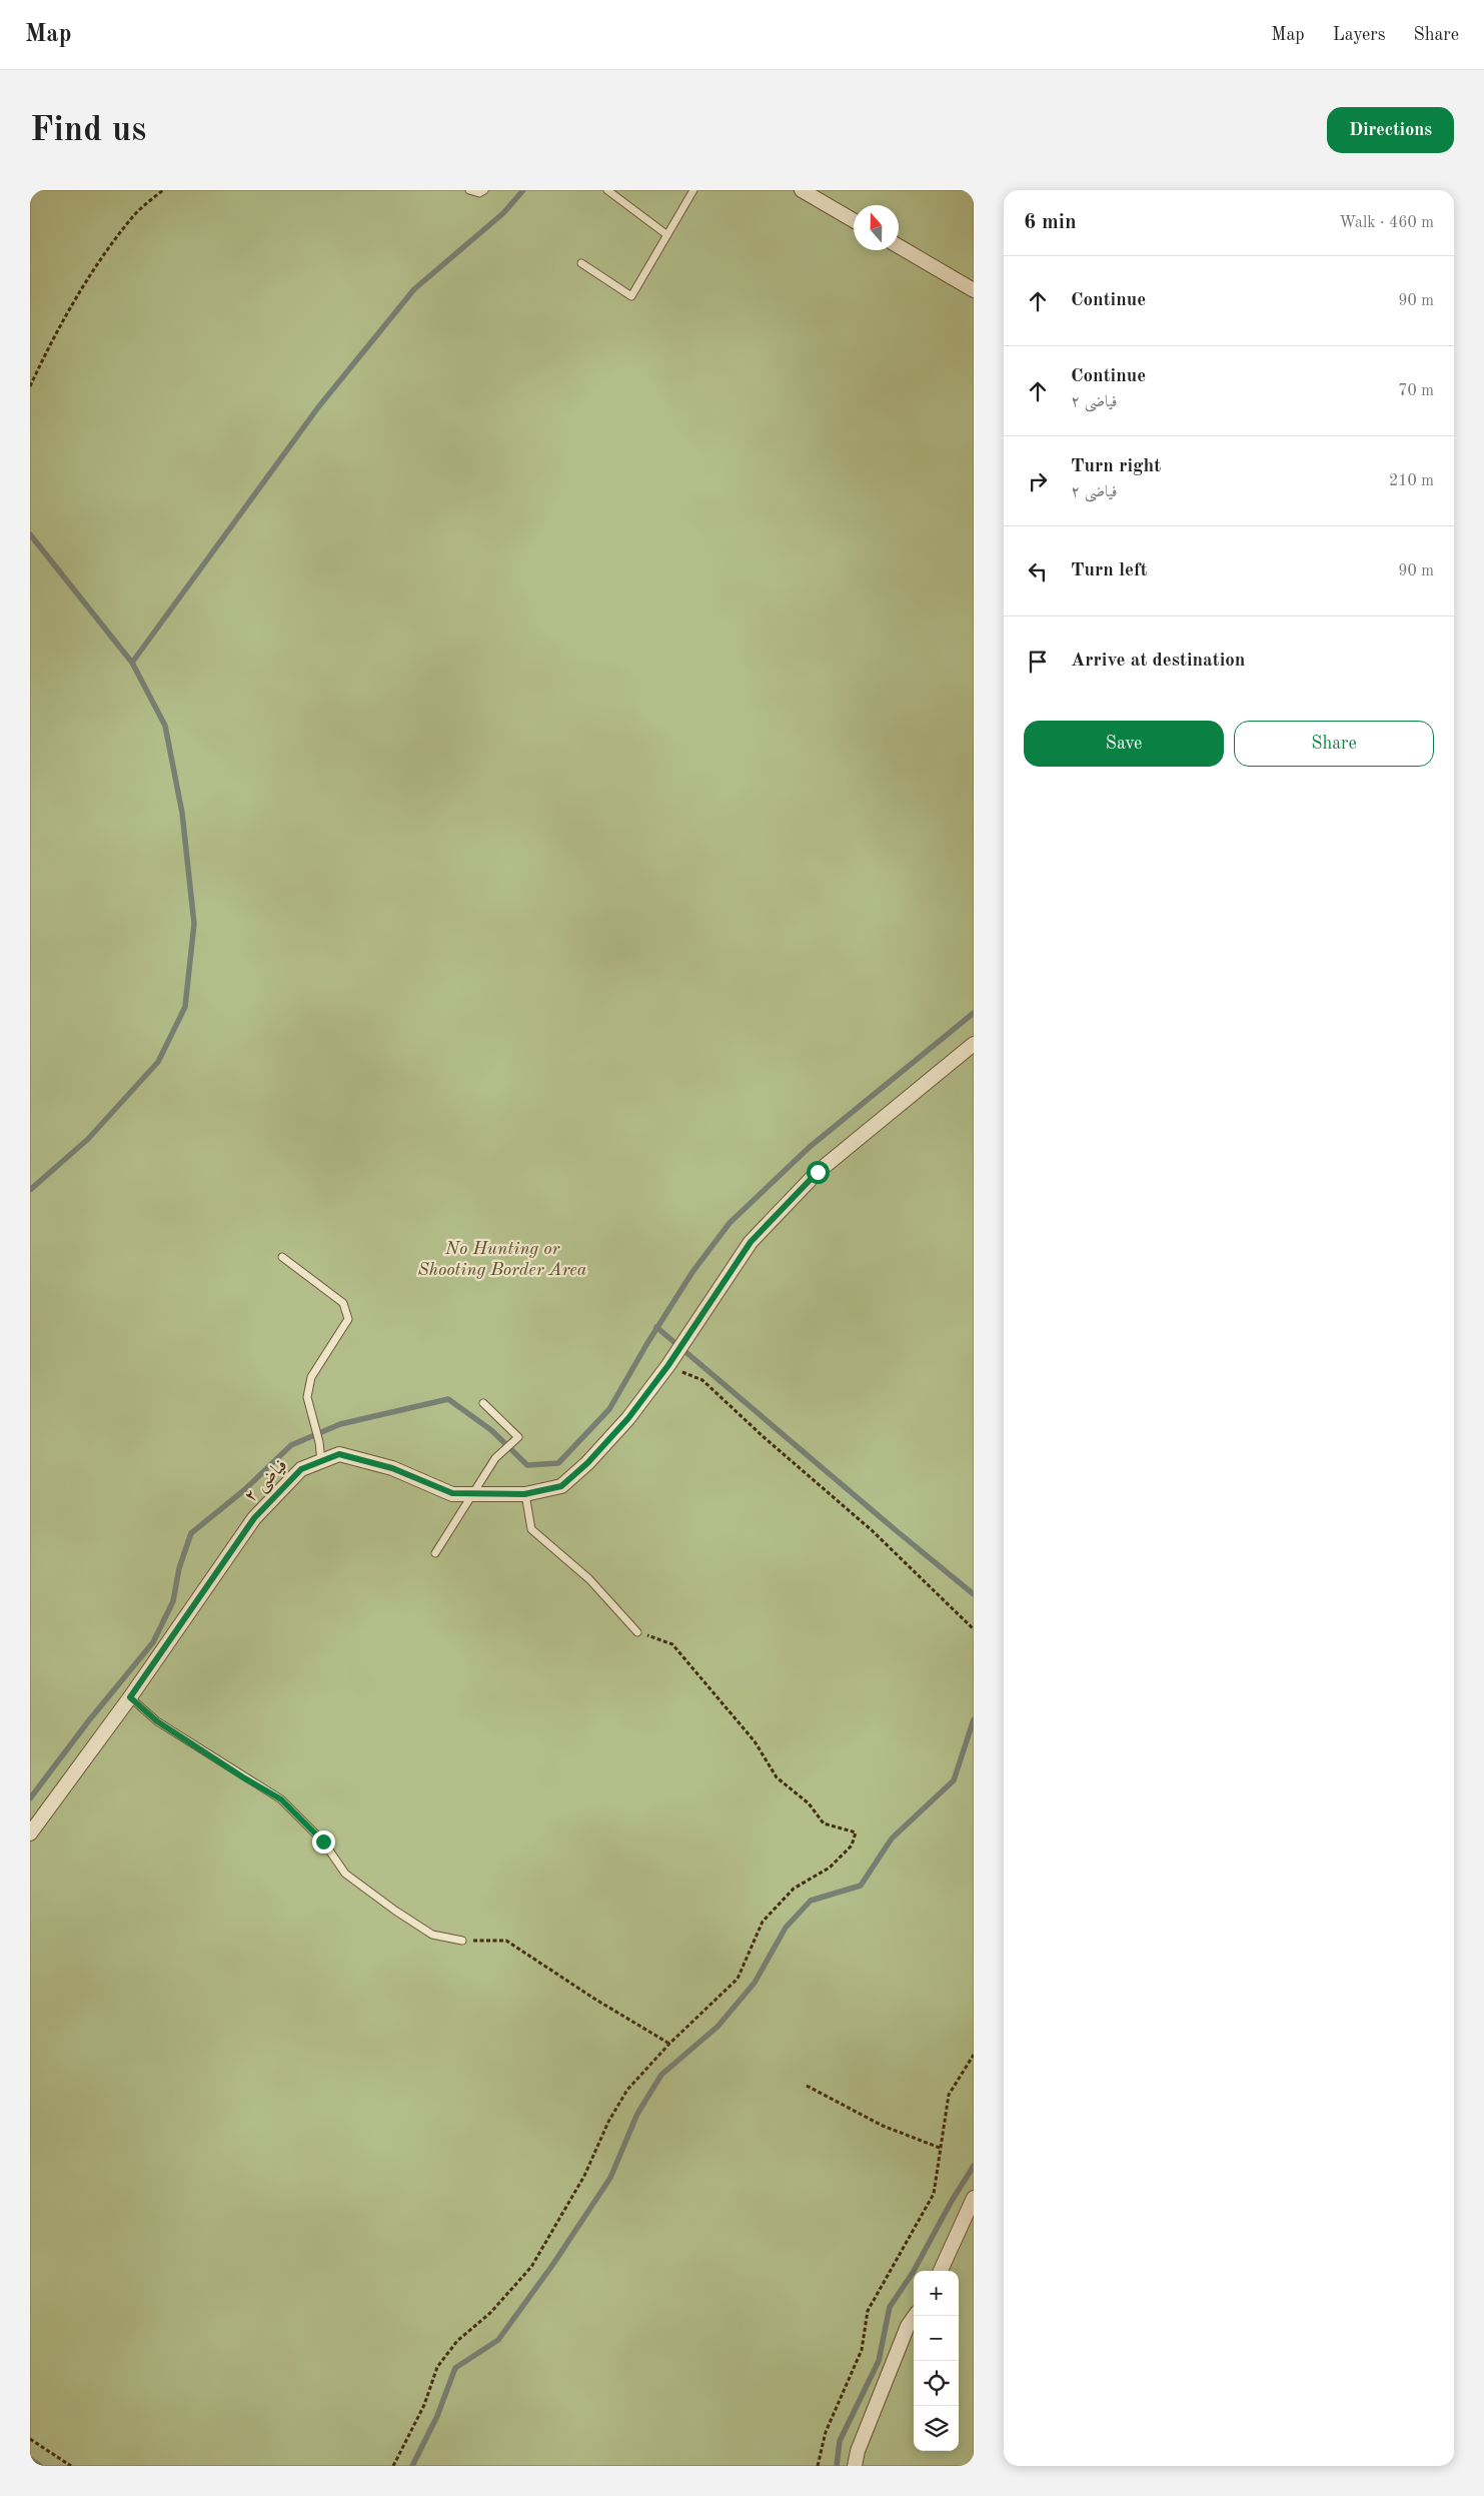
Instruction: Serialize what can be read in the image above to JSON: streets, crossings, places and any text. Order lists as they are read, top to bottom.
{
  "streets": {
    "street": ["فیاضی ۲"]
  },
  "parks": ["No Hunting or Shooting Border Area"],
  "north": "top",
  "page": {
    "header": "Map",
    "nav": ["Map", "Layers", "Share"],
    "buttons": [
      "Directions",
      ["Save", "Share"]
    ],
    "title": "Find us",
    "heading": ["6 min", "Walk · 460 m"],
    "list": [
      ["Continue", "90 m"],
      ["Continue", "فیاضی ۲", "70 m"],
      ["Turn right", "فیاضی ۲", "210 m"],
      ["Turn left", "90 m"],
      "Arrive at destination"
    ],
    "map_buttons": ["+", "−"]
  }
}
